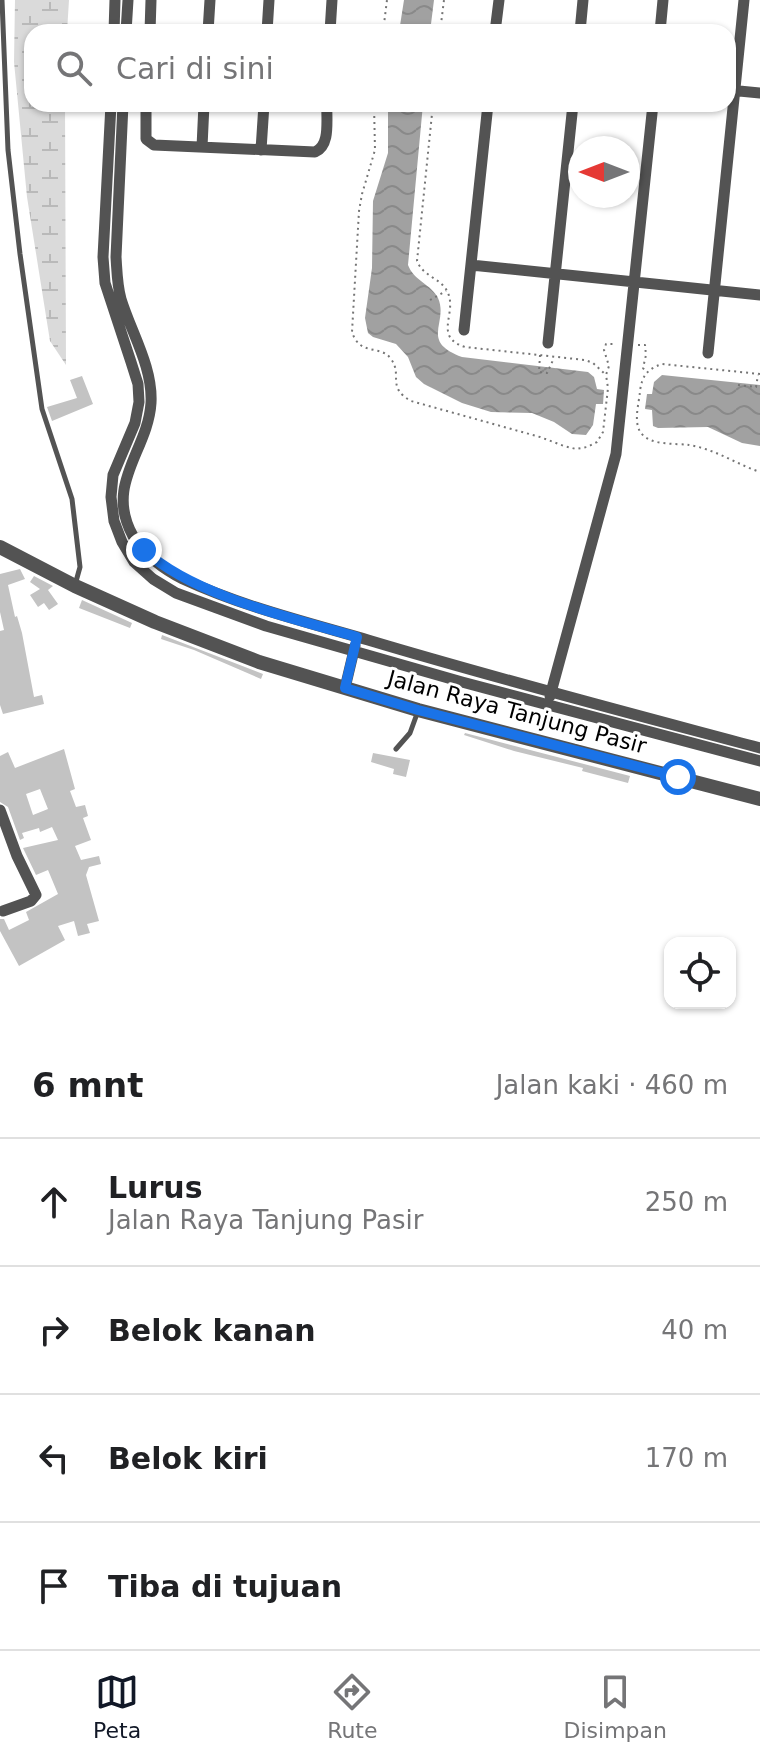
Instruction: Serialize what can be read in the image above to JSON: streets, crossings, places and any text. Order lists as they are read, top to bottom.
{
  "streets": {
    "street": ["Jalan Raya Tanjung Pasir"]
  },
  "north": "left",
  "page": {
    "search": "Cari di sini",
    "heading": ["6 mnt", "Jalan kaki · 460 m"],
    "list": [
      ["Lurus", "Jalan Raya Tanjung Pasir", "250 m"],
      ["Belok kanan", "40 m"],
      ["Belok kiri", "170 m"],
      "Tiba di tujuan"
    ],
    "nav": ["Peta", "Rute", "Disimpan"]
  }
}
